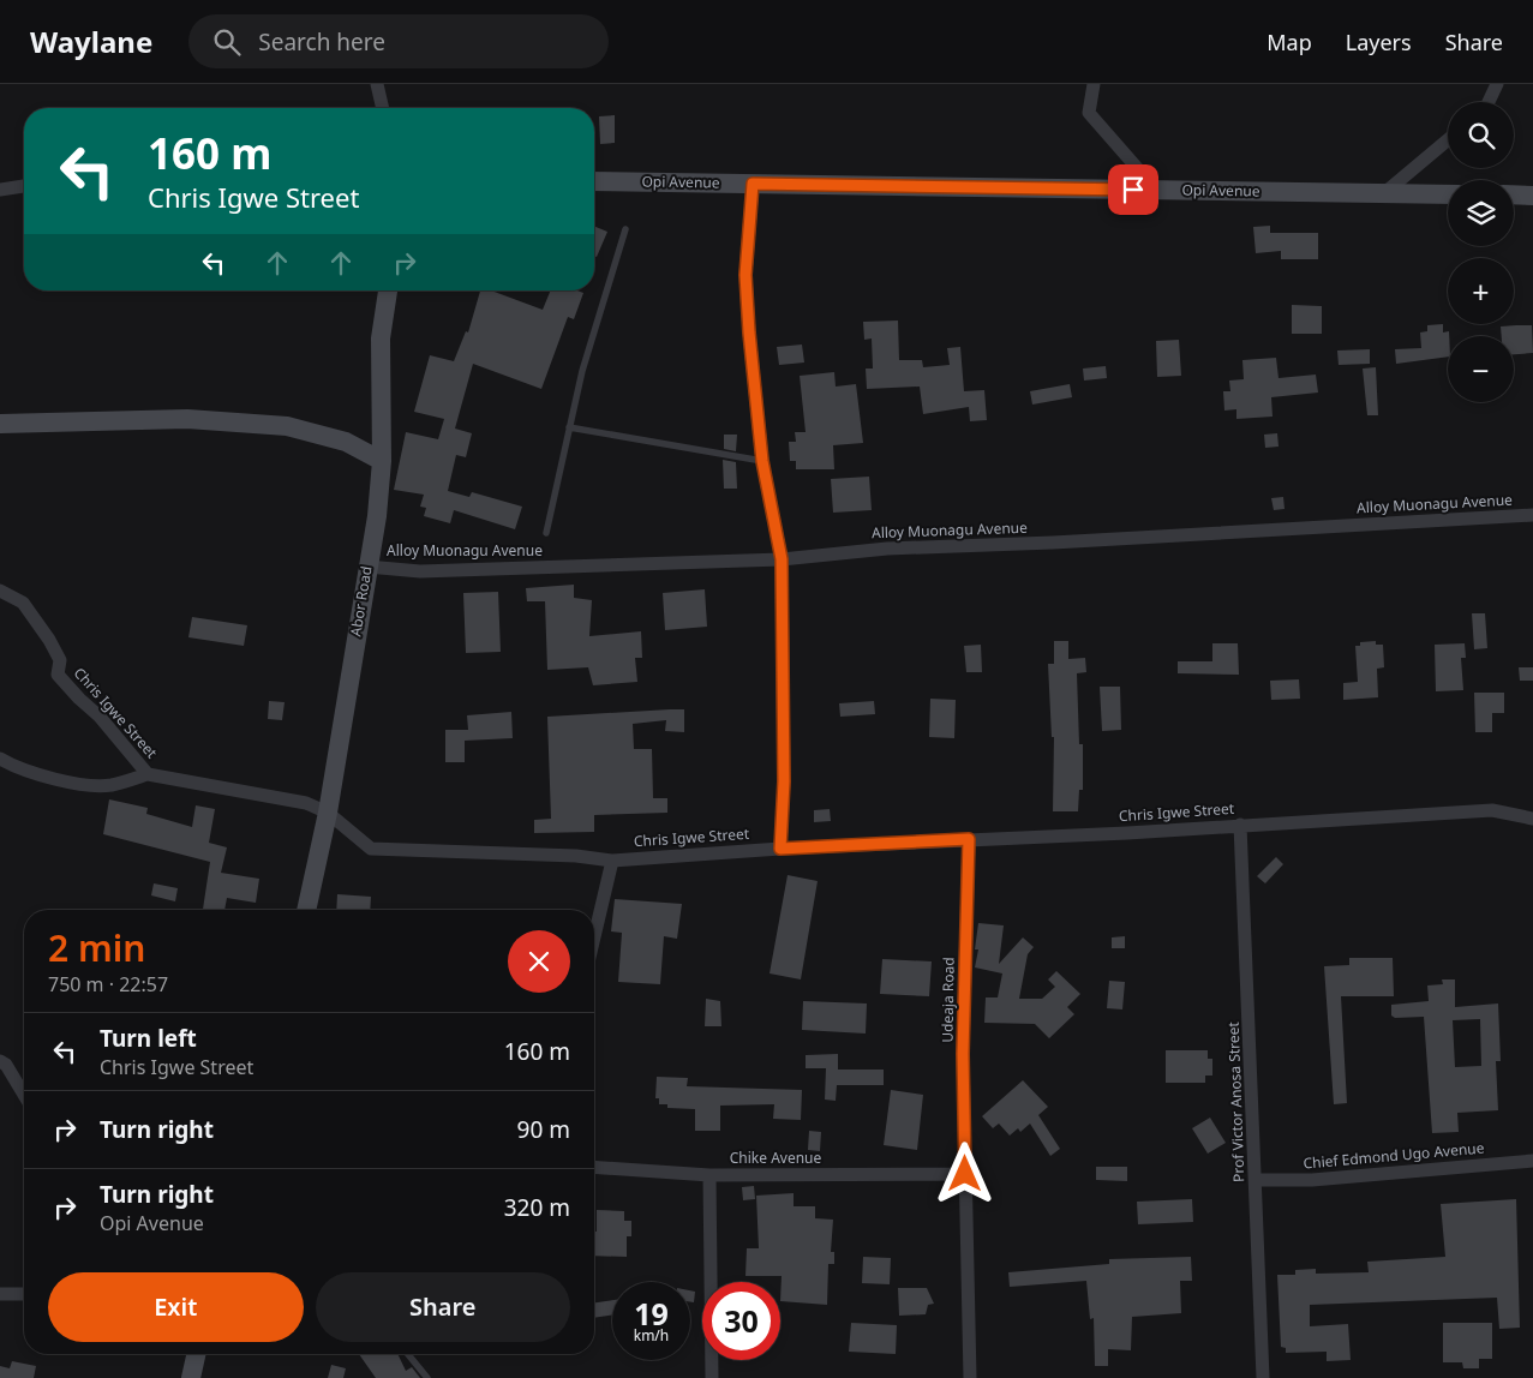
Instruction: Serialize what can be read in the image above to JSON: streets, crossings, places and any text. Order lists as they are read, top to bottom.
{
  "streets": {
    "street": [
      "Opi Avenue",
      "Alloy Muonagu Avenue",
      "Abor Road",
      "Chris Igwe Street",
      "Udeaja Road",
      "Prof Victor Anosa Street",
      "Chief Edmond Ugo Avenue",
      "Chike Avenue"
    ]
  },
  "crossings": [
    ["Alloy Muonagu Avenue", "Abor Road"],
    ["Abor Road", "Chris Igwe Street"],
    ["Chris Igwe Street", "Udeaja Road"],
    ["Chris Igwe Street", "Prof Victor Anosa Street"],
    ["Udeaja Road", "Chike Avenue"],
    ["Prof Victor Anosa Street", "Chief Edmond Ugo Avenue"]
  ],
  "page": {
    "header": "Waylane",
    "search": "Search here",
    "nav": ["Map", "Layers", "Share"],
    "map_buttons": ["+", "−"],
    "turn": ["160 m", "Chris Igwe Street"],
    "heading": ["2 min", "750 m · 22:57"],
    "list": [
      {
        "name": "Turn left",
        "note": "Chris Igwe Street",
        "value": "160 m"
      },
      {
        "name": "Turn right",
        "value": "90 m"
      },
      {
        "name": "Turn right",
        "note": "Opi Avenue",
        "value": "320 m"
      }
    ],
    "buttons": ["Exit", "Share"],
    "speed": "19 km/h",
    "limit": "30"
  }
}
